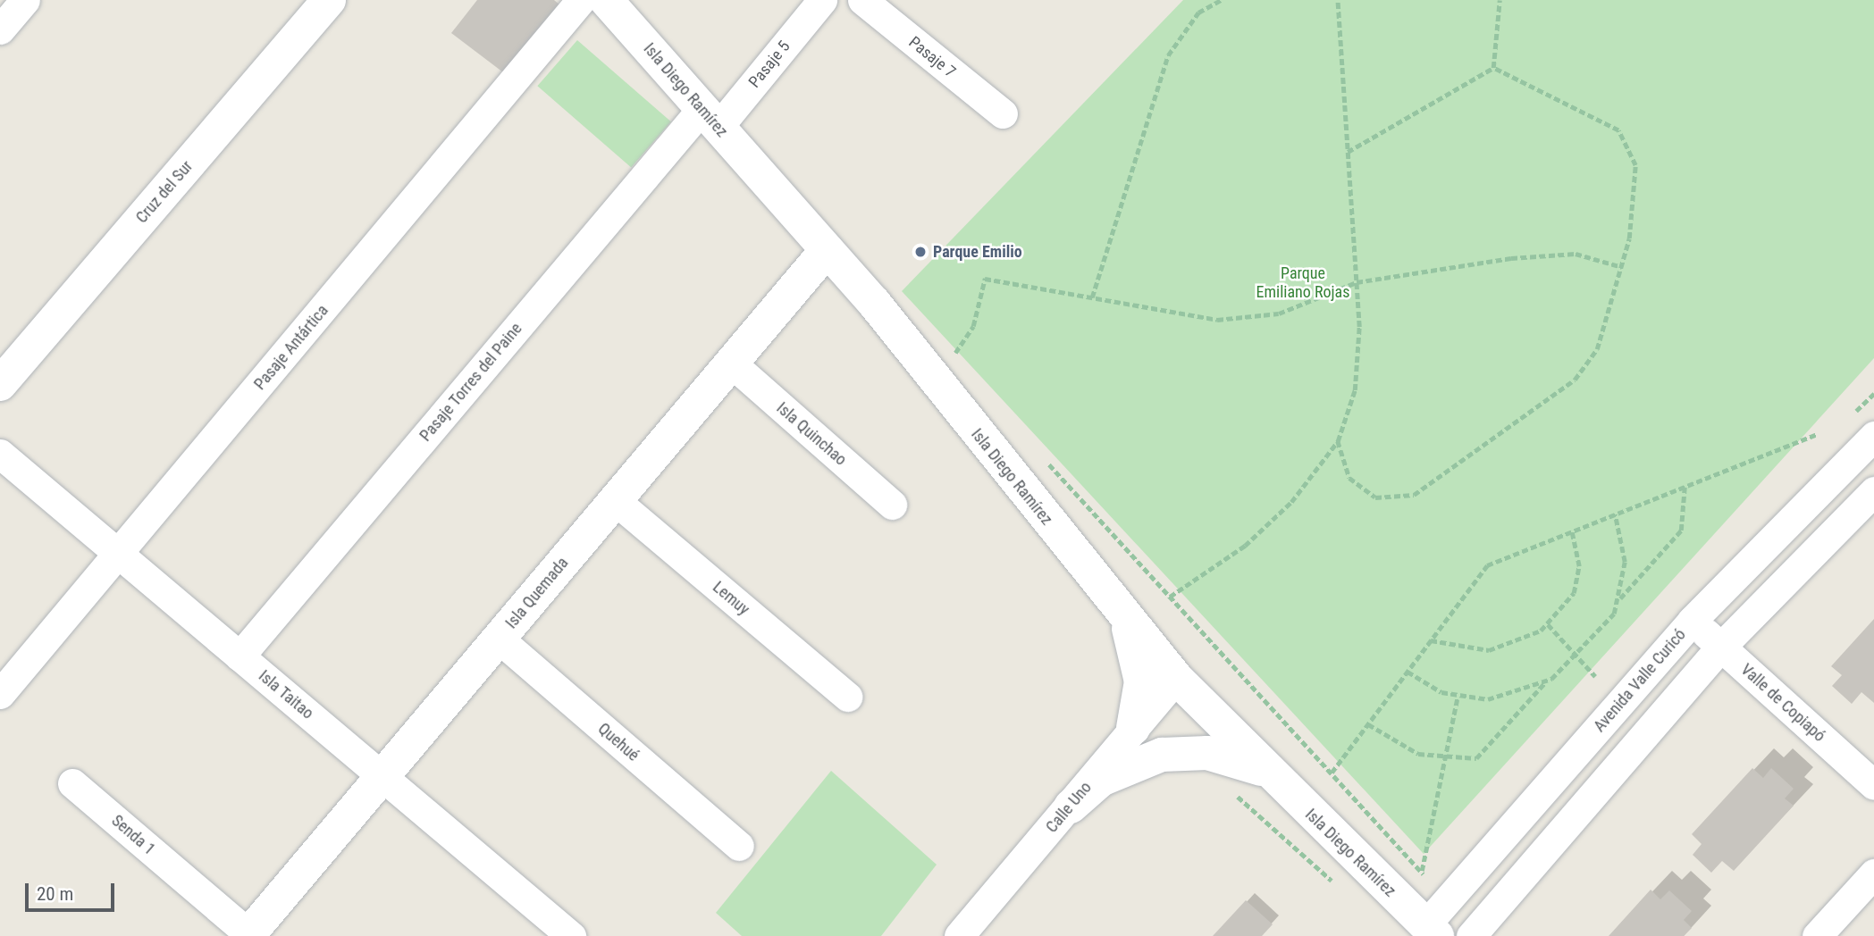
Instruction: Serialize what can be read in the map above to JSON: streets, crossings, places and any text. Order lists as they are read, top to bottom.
{
  "streets": {
    "street": [
      "Pasaje 7",
      "Pasaje 5",
      "Isla Diego Ramírez",
      "Cruz del Sur",
      "Pasaje Antártica",
      "Pasaje Torres del Paine",
      "Isla Quinchao",
      "Isla Quemada",
      "Lemuy",
      "Avenida Valle Curicó",
      "Isla Taitao",
      "Valle de Copiapó",
      "Quehué",
      "Calle Uno",
      "Senda 1"
    ]
  },
  "crossings": [
    ["Pasaje 5", "Isla Diego Ramírez"],
    ["Pasaje 5", "Pasaje Torres del Paine"],
    ["Isla Diego Ramírez", "Pasaje Torres del Paine"],
    ["Isla Diego Ramírez", "Isla Quemada"],
    ["Isla Diego Ramírez", "Avenida Valle Curicó"],
    ["Isla Diego Ramírez", "Calle Uno"],
    ["Pasaje Antártica", "Isla Taitao"],
    ["Pasaje Torres del Paine", "Isla Taitao"],
    ["Isla Quinchao", "Isla Quemada"],
    ["Isla Quemada", "Lemuy"],
    ["Isla Quemada", "Isla Taitao"],
    ["Isla Quemada", "Quehué"],
    ["Isla Quemada", "Senda 1"],
    ["Avenida Valle Curicó", "Valle de Copiapó"]
  ],
  "parks": ["Parque Emiliano Rojas"],
  "places": ["Parque Emilio"],
  "scale_bar": "20 m"
}
